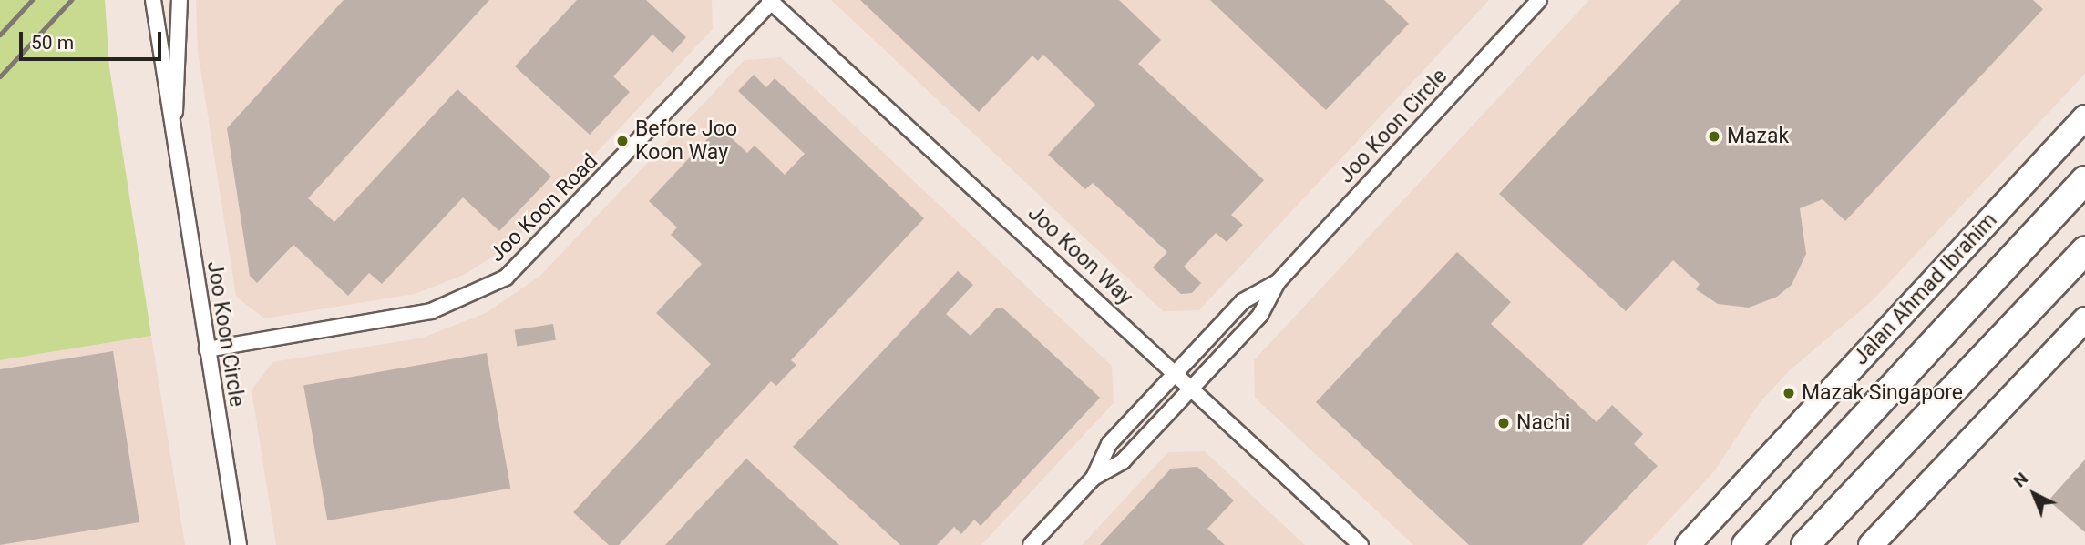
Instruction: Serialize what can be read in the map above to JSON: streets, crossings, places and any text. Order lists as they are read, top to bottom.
{
  "streets": {
    "main road": ["Jalan Ahmad Ibrahim"],
    "street": ["Joo Koon Circle", "Joo Koon Road", "Joo Koon Way"]
  },
  "crossings": [
    ["Joo Koon Circle", "Joo Koon Road"],
    ["Joo Koon Circle", "Joo Koon Way"],
    ["Joo Koon Road", "Joo Koon Way"]
  ],
  "places": [
    "Mazak",
    "Before Joo Koon Way",
    "Mazak Singapore",
    "Nachi"
  ],
  "scale_bar": "50 m",
  "north": "top left"
}
